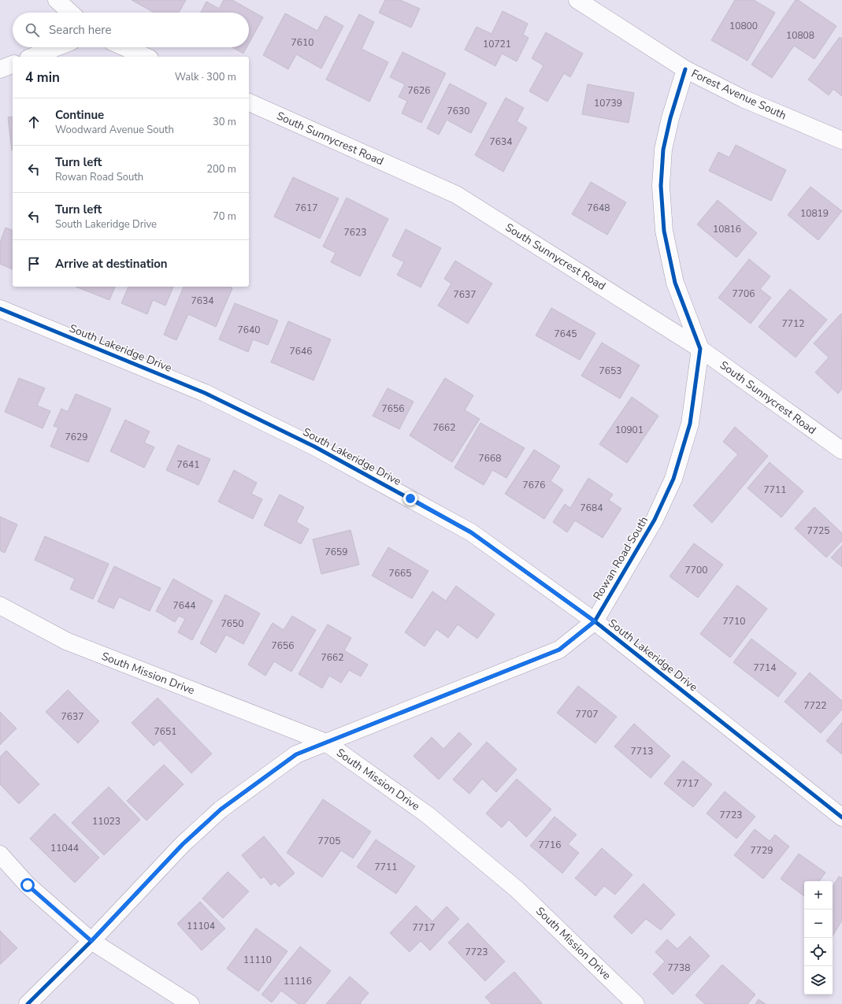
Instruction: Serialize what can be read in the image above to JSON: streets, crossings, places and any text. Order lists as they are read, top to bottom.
{
  "streets": {
    "street": [
      "Forest Avenue South",
      "South Sunnycrest Road",
      "South Lakeridge Drive",
      "Rowan Road South",
      "South Mission Drive"
    ]
  },
  "crossings": [
    ["Forest Avenue South", "Rowan Road South"],
    ["South Sunnycrest Road", "Rowan Road South"],
    ["South Lakeridge Drive", "Rowan Road South"],
    ["Rowan Road South", "South Mission Drive"]
  ],
  "house_numbers": [
    "10800",
    "10808",
    "7610",
    "10721",
    "7626",
    "10739",
    "7630",
    "7634",
    "7617",
    "7648",
    "10819",
    "10816",
    "7623",
    "7706",
    "7637",
    "7634",
    "7712",
    "7640",
    "7645",
    "7646",
    "7653",
    "7656",
    "7662",
    "10901",
    "7629",
    "7668",
    "7641",
    "7676",
    "7711",
    "7684",
    "7725",
    "7659",
    "7700",
    "7665",
    "7644",
    "7710",
    "7650",
    "7656",
    "7662",
    "7714",
    "7722",
    "7707",
    "7637",
    "7651",
    "7713",
    "7717",
    "7723",
    "11023",
    "7705",
    "7716",
    "11044",
    "7729",
    "7711",
    "11104",
    "7717",
    "7723",
    "11110",
    "7738",
    "11116"
  ],
  "page": {
    "search": "Search here",
    "heading": ["4 min", "Walk · 300 m"],
    "list": [
      ["Continue", "Woodward Avenue South", "30 m"],
      ["Turn left", "Rowan Road South", "200 m"],
      ["Turn left", "South Lakeridge Drive", "70 m"],
      "Arrive at destination"
    ],
    "map_buttons": ["+", "−"]
  }
}
